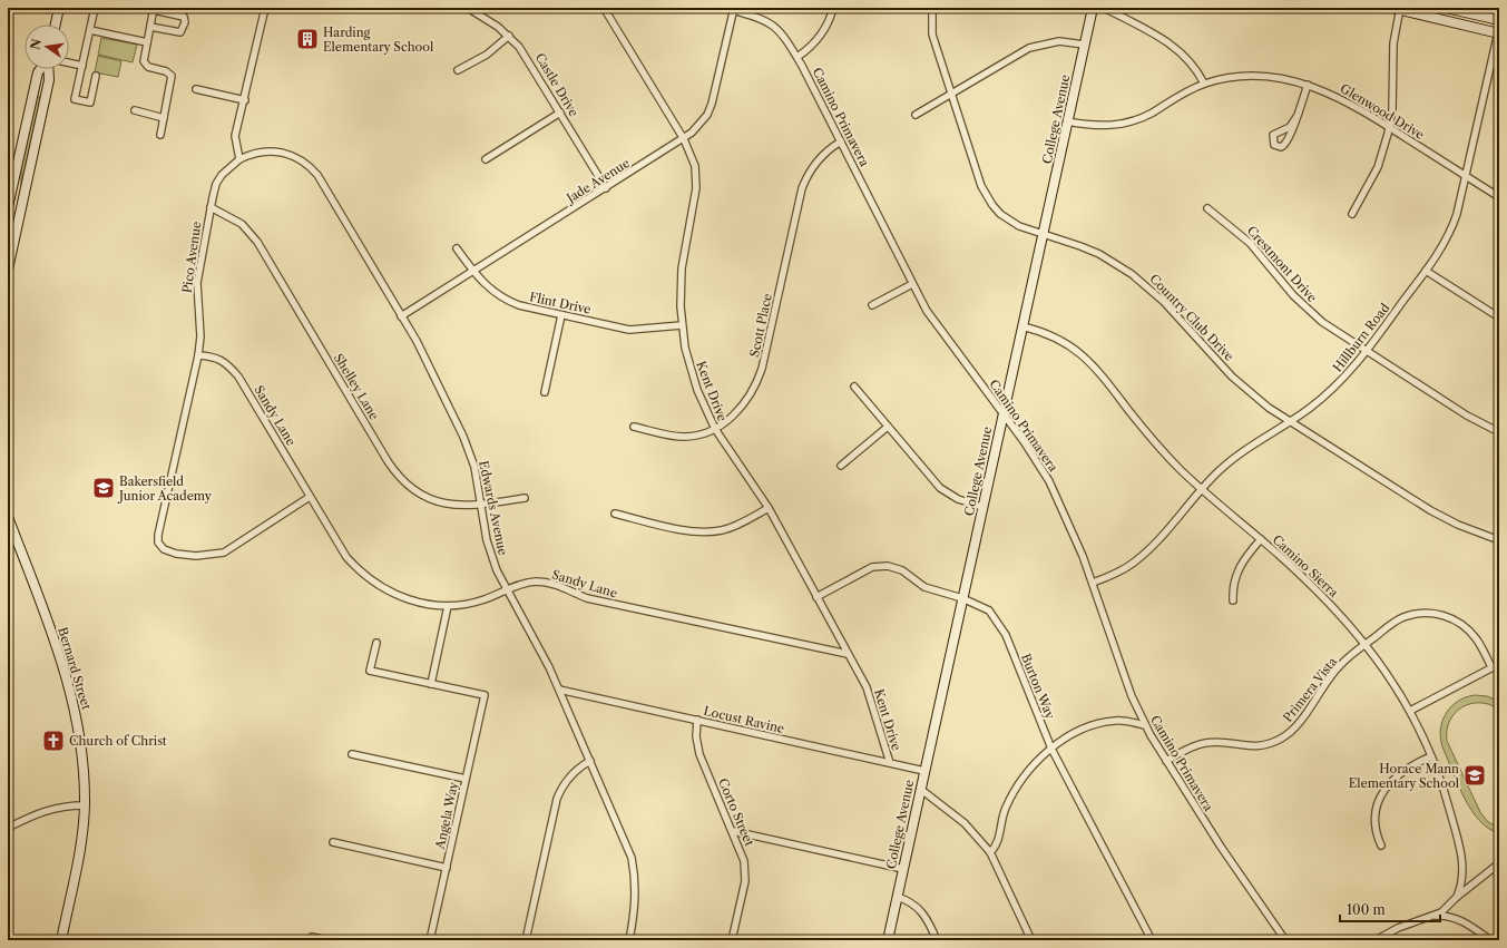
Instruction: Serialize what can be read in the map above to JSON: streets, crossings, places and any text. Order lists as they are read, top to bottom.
{
  "streets": {
    "street": [
      "Castle Drive",
      "Glenwood Drive",
      "Camino Primavera",
      "College Avenue",
      "Jade Avenue",
      "Pico Avenue",
      "Crestmont Drive",
      "Flint Drive",
      "Country Club Drive",
      "Scott Place",
      "Hillburn Road",
      "Shelley Lane",
      "Kent Drive",
      "Sandy Lane",
      "Edwards Avenue",
      "Camino Sierra",
      "Bernard Street",
      "Burton Way",
      "Primera Vista",
      "Locust Ravine",
      "Corto Street",
      "Angela Way"
    ]
  },
  "crossings": [
    ["Castle Drive", "Jade Avenue"],
    ["Glenwood Drive", "College Avenue"],
    ["Glenwood Drive", "Hillburn Road"],
    ["Camino Primavera", "College Avenue"],
    ["Camino Primavera", "Jade Avenue"],
    ["Camino Primavera", "Scott Place"],
    ["Camino Primavera", "Hillburn Road"],
    ["Camino Primavera", "Primera Vista"],
    ["College Avenue", "Country Club Drive"],
    ["College Avenue", "Camino Sierra"],
    ["College Avenue", "Burton Way"],
    ["College Avenue", "Locust Ravine"],
    ["Jade Avenue", "Flint Drive"],
    ["Jade Avenue", "Kent Drive"],
    ["Jade Avenue", "Edwards Avenue"],
    ["Pico Avenue", "Shelley Lane"],
    ["Pico Avenue", "Sandy Lane"],
    ["Pico Avenue", "Edwards Avenue"],
    ["Crestmont Drive", "Hillburn Road"],
    ["Flint Drive", "Kent Drive"],
    ["Country Club Drive", "Hillburn Road"],
    ["Scott Place", "Kent Drive"],
    ["Hillburn Road", "Camino Sierra"],
    ["Shelley Lane", "Edwards Avenue"],
    ["Kent Drive", "Sandy Lane"],
    ["Kent Drive", "Burton Way"],
    ["Kent Drive", "Locust Ravine"],
    ["Sandy Lane", "Edwards Avenue"],
    ["Edwards Avenue", "Locust Ravine"],
    ["Camino Sierra", "Primera Vista"],
    ["Locust Ravine", "Corto Street"]
  ],
  "places": {
    "building": ["Harding Elementary School"],
    "school or university": ["Bakersfield Junior Academy", "Horace Mann Elementary School"],
    "church": ["Church of Christ"]
  },
  "scale_bar": "100 m",
  "north": "left"
}
